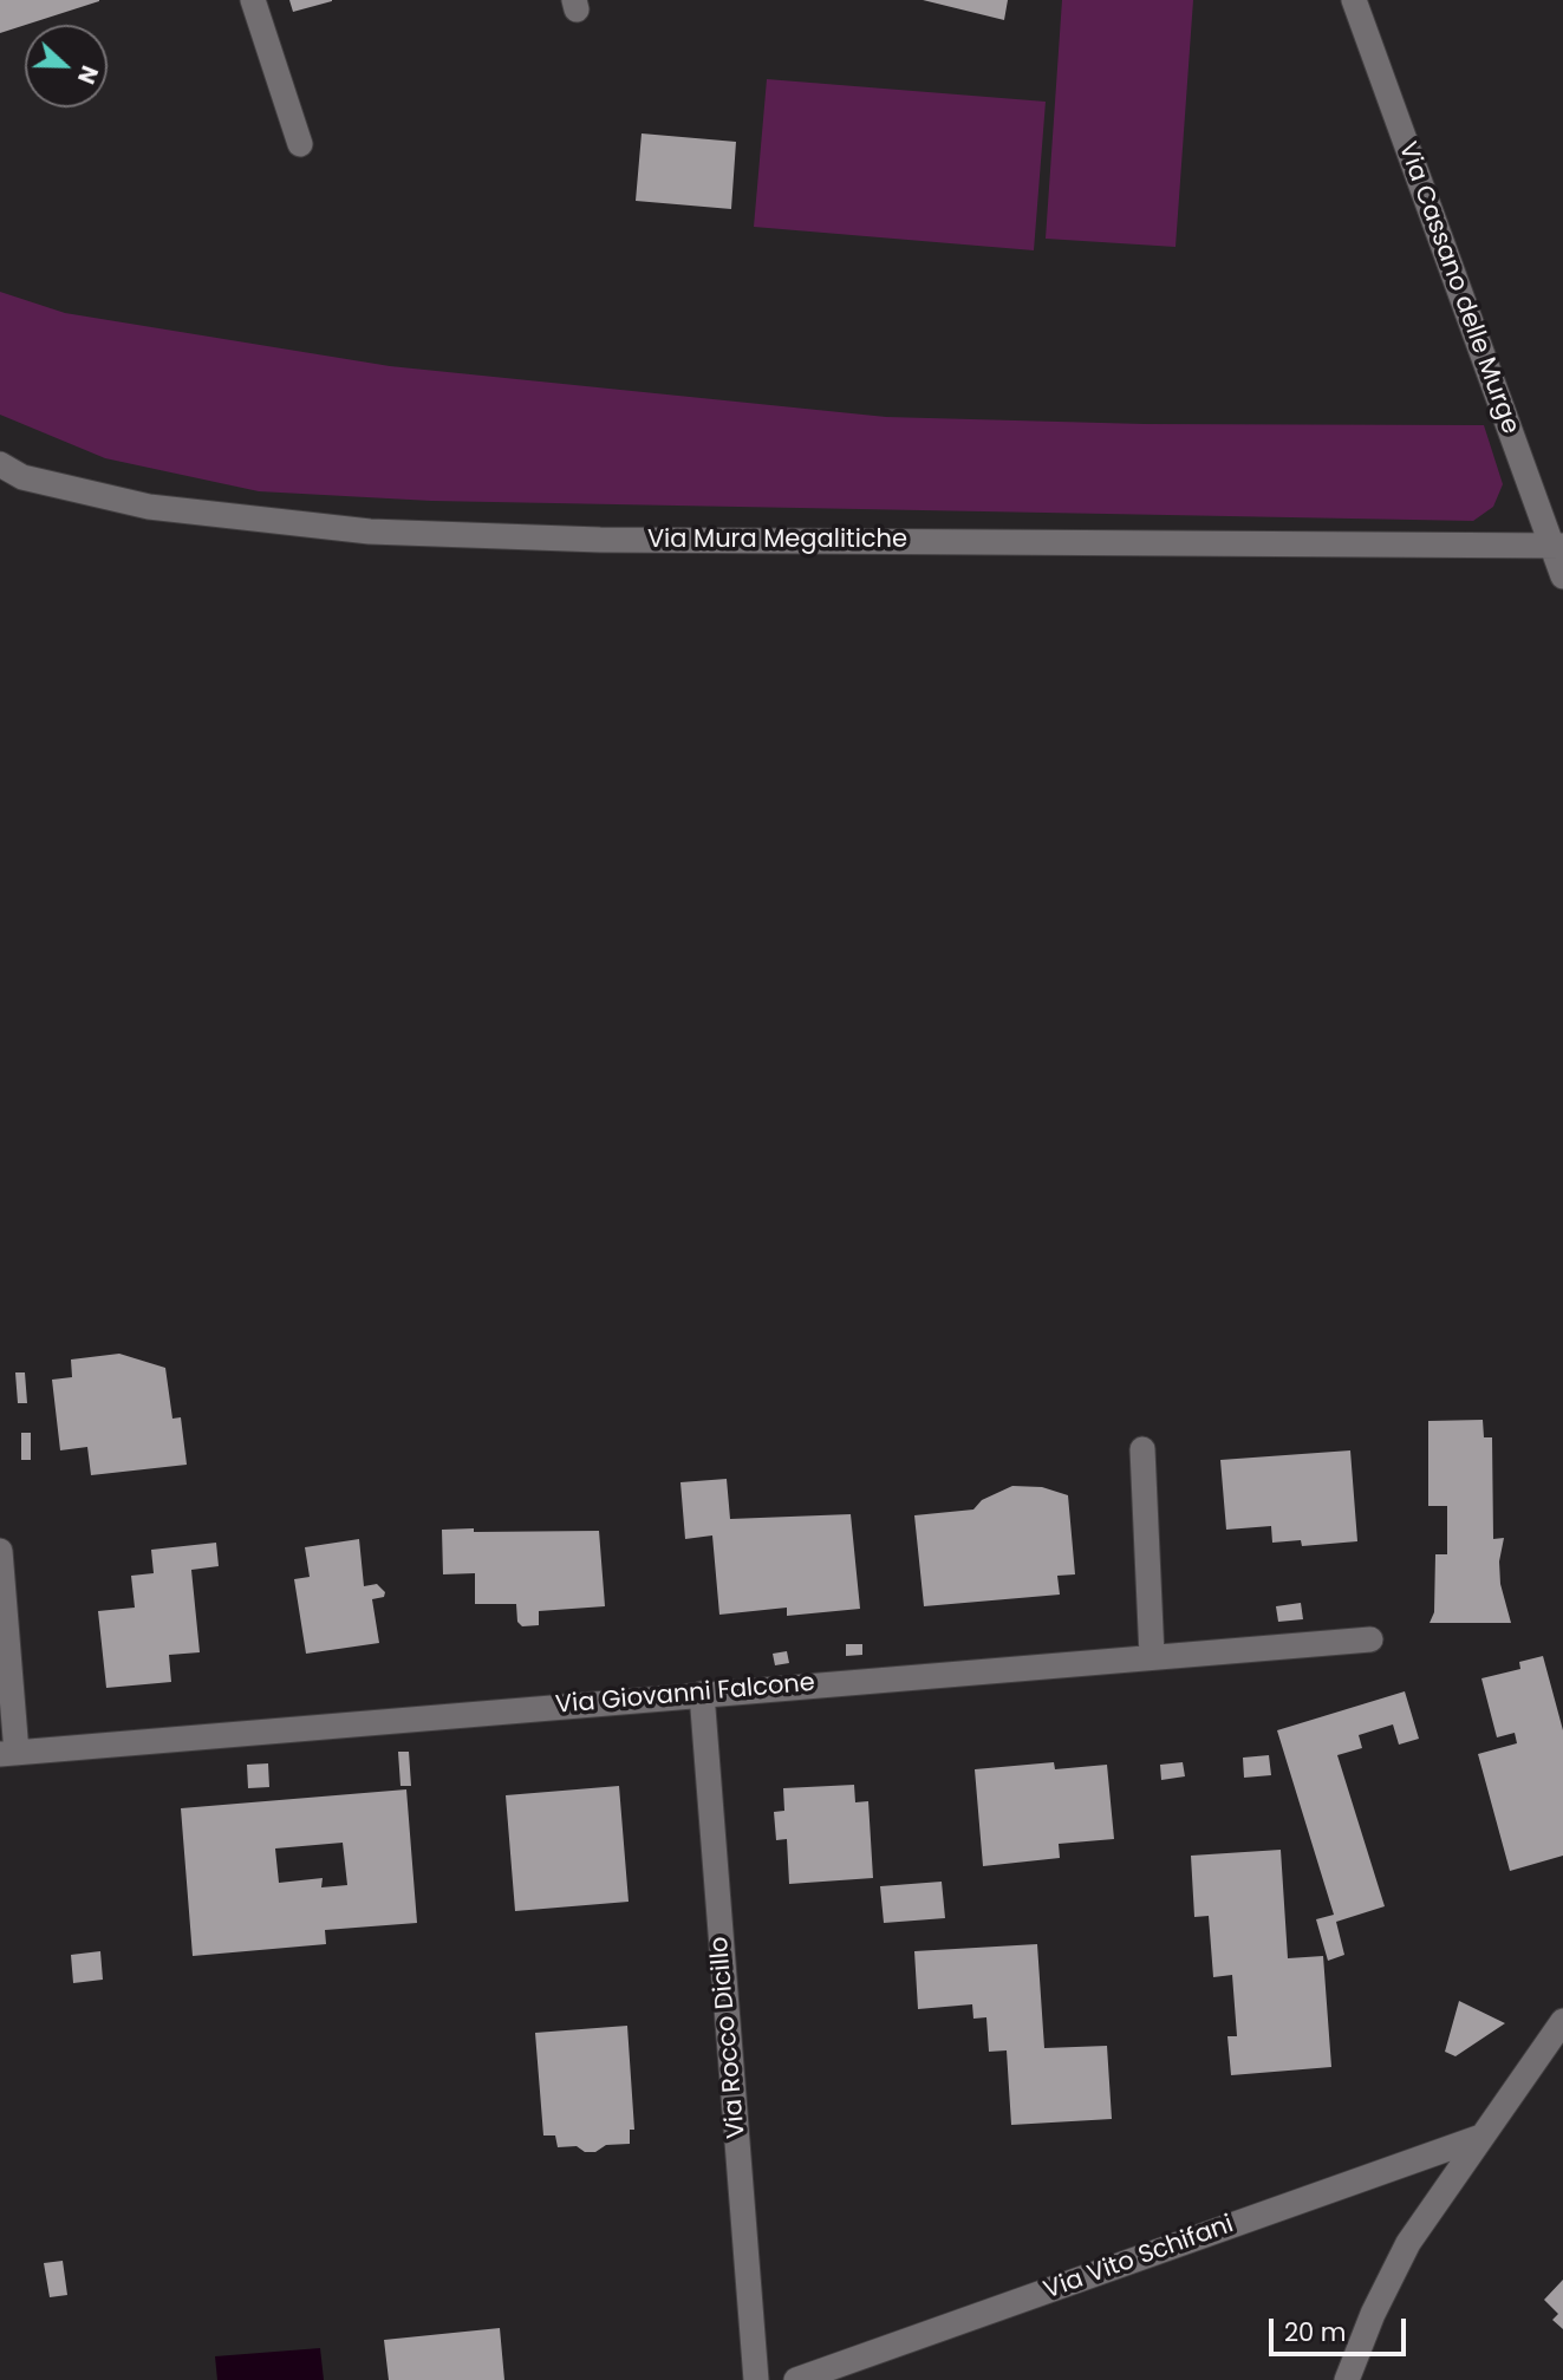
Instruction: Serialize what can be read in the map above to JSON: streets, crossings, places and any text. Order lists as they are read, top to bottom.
{
  "streets": {
    "street": [
      "Via Cassano delle Murge",
      "Via Mura Megalitiche",
      "Via Giovanni Falcone",
      "Via Rocco Dicillo",
      "Via Vito Schifani"
    ]
  },
  "crossings": [
    ["Via Cassano delle Murge", "Via Mura Megalitiche"],
    ["Via Giovanni Falcone", "Via Rocco Dicillo"]
  ],
  "scale_bar": "20 m",
  "north": "right"
}
